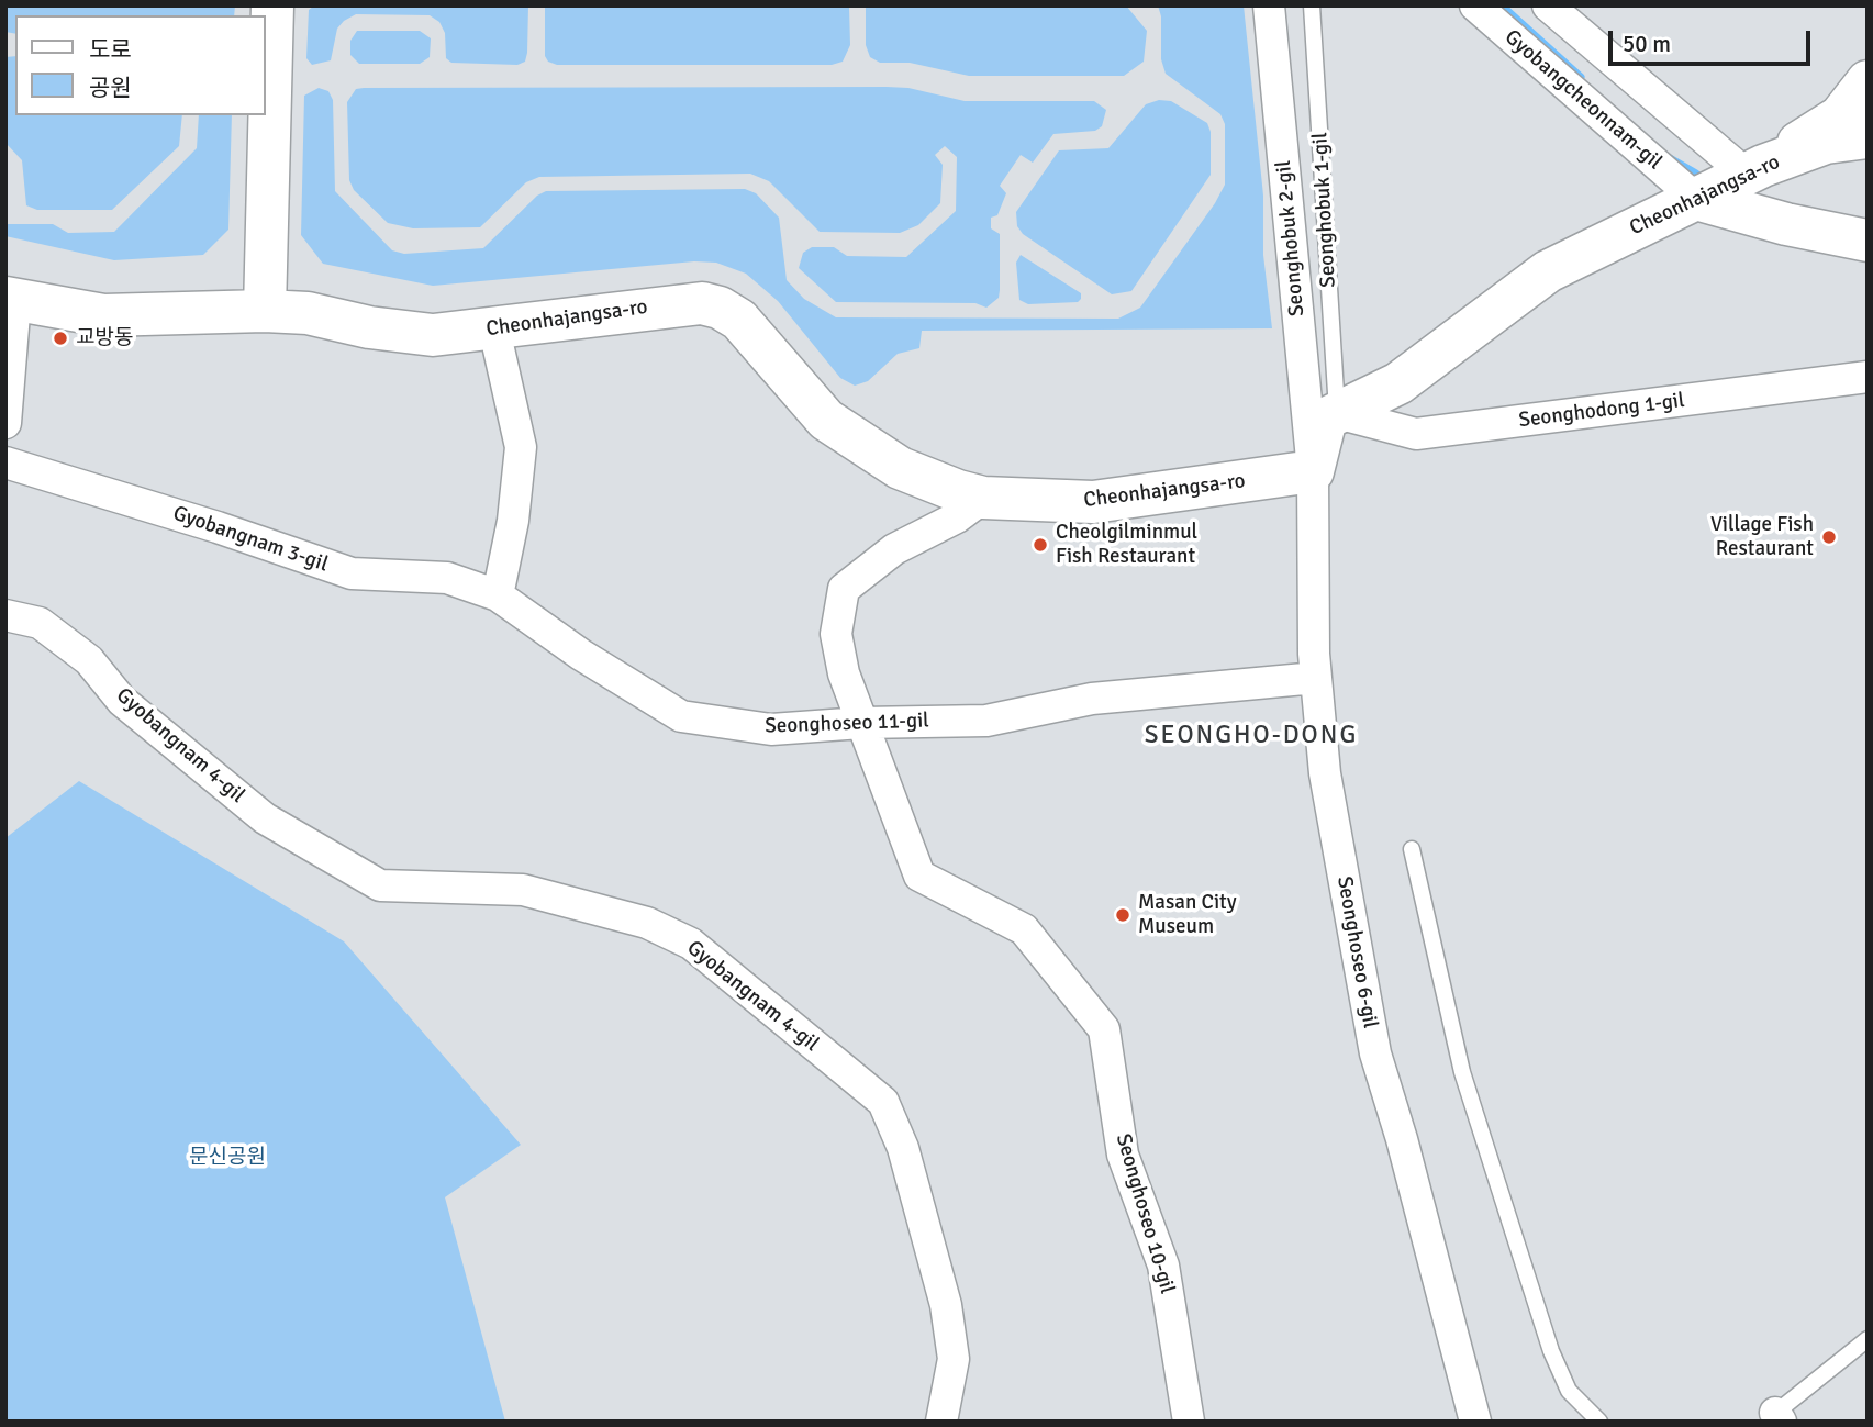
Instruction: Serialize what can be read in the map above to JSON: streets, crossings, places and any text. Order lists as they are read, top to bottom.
{
  "streets": {
    "main road": ["Gyobangcheonnam-gil", "Cheonhajangsa-ro"],
    "street": [
      "Seonghobuk 2-gil",
      "Seonghodong 1-gil",
      "Gyobangnam 3-gil",
      "Seonghoseo 11-gil",
      "Gyobangnam 4-gil",
      "Seonghoseo 6-gil",
      "Seonghoseo 10-gil"
    ],
    "lane": ["Seonghobuk 1-gil"]
  },
  "crossings": [
    ["Gyobangcheonnam-gil", "Cheonhajangsa-ro"],
    ["Cheonhajangsa-ro", "Seonghobuk 1-gil"],
    ["Cheonhajangsa-ro", "Seonghobuk 2-gil"],
    ["Cheonhajangsa-ro", "Seonghodong 1-gil"],
    ["Cheonhajangsa-ro", "Seonghoseo 6-gil"],
    ["Cheonhajangsa-ro", "Seonghoseo 10-gil"],
    ["Seonghobuk 1-gil", "Seonghodong 1-gil"],
    ["Seonghobuk 2-gil", "Seonghoseo 6-gil"],
    ["Gyobangnam 3-gil", "Seonghoseo 11-gil"],
    ["Seonghoseo 11-gil", "Seonghoseo 6-gil"],
    ["Seonghoseo 11-gil", "Seonghoseo 10-gil"]
  ],
  "districts": ["SEONGHO-DONG"],
  "parks": ["문신공원"],
  "places": [
    "교방동",
    "Village Fish Restaurant",
    "Cheolgilminmul Fish Restaurant",
    "Masan City Museum"
  ],
  "legend": ["도로", "공원"],
  "scale_bar": "50 m"
}
